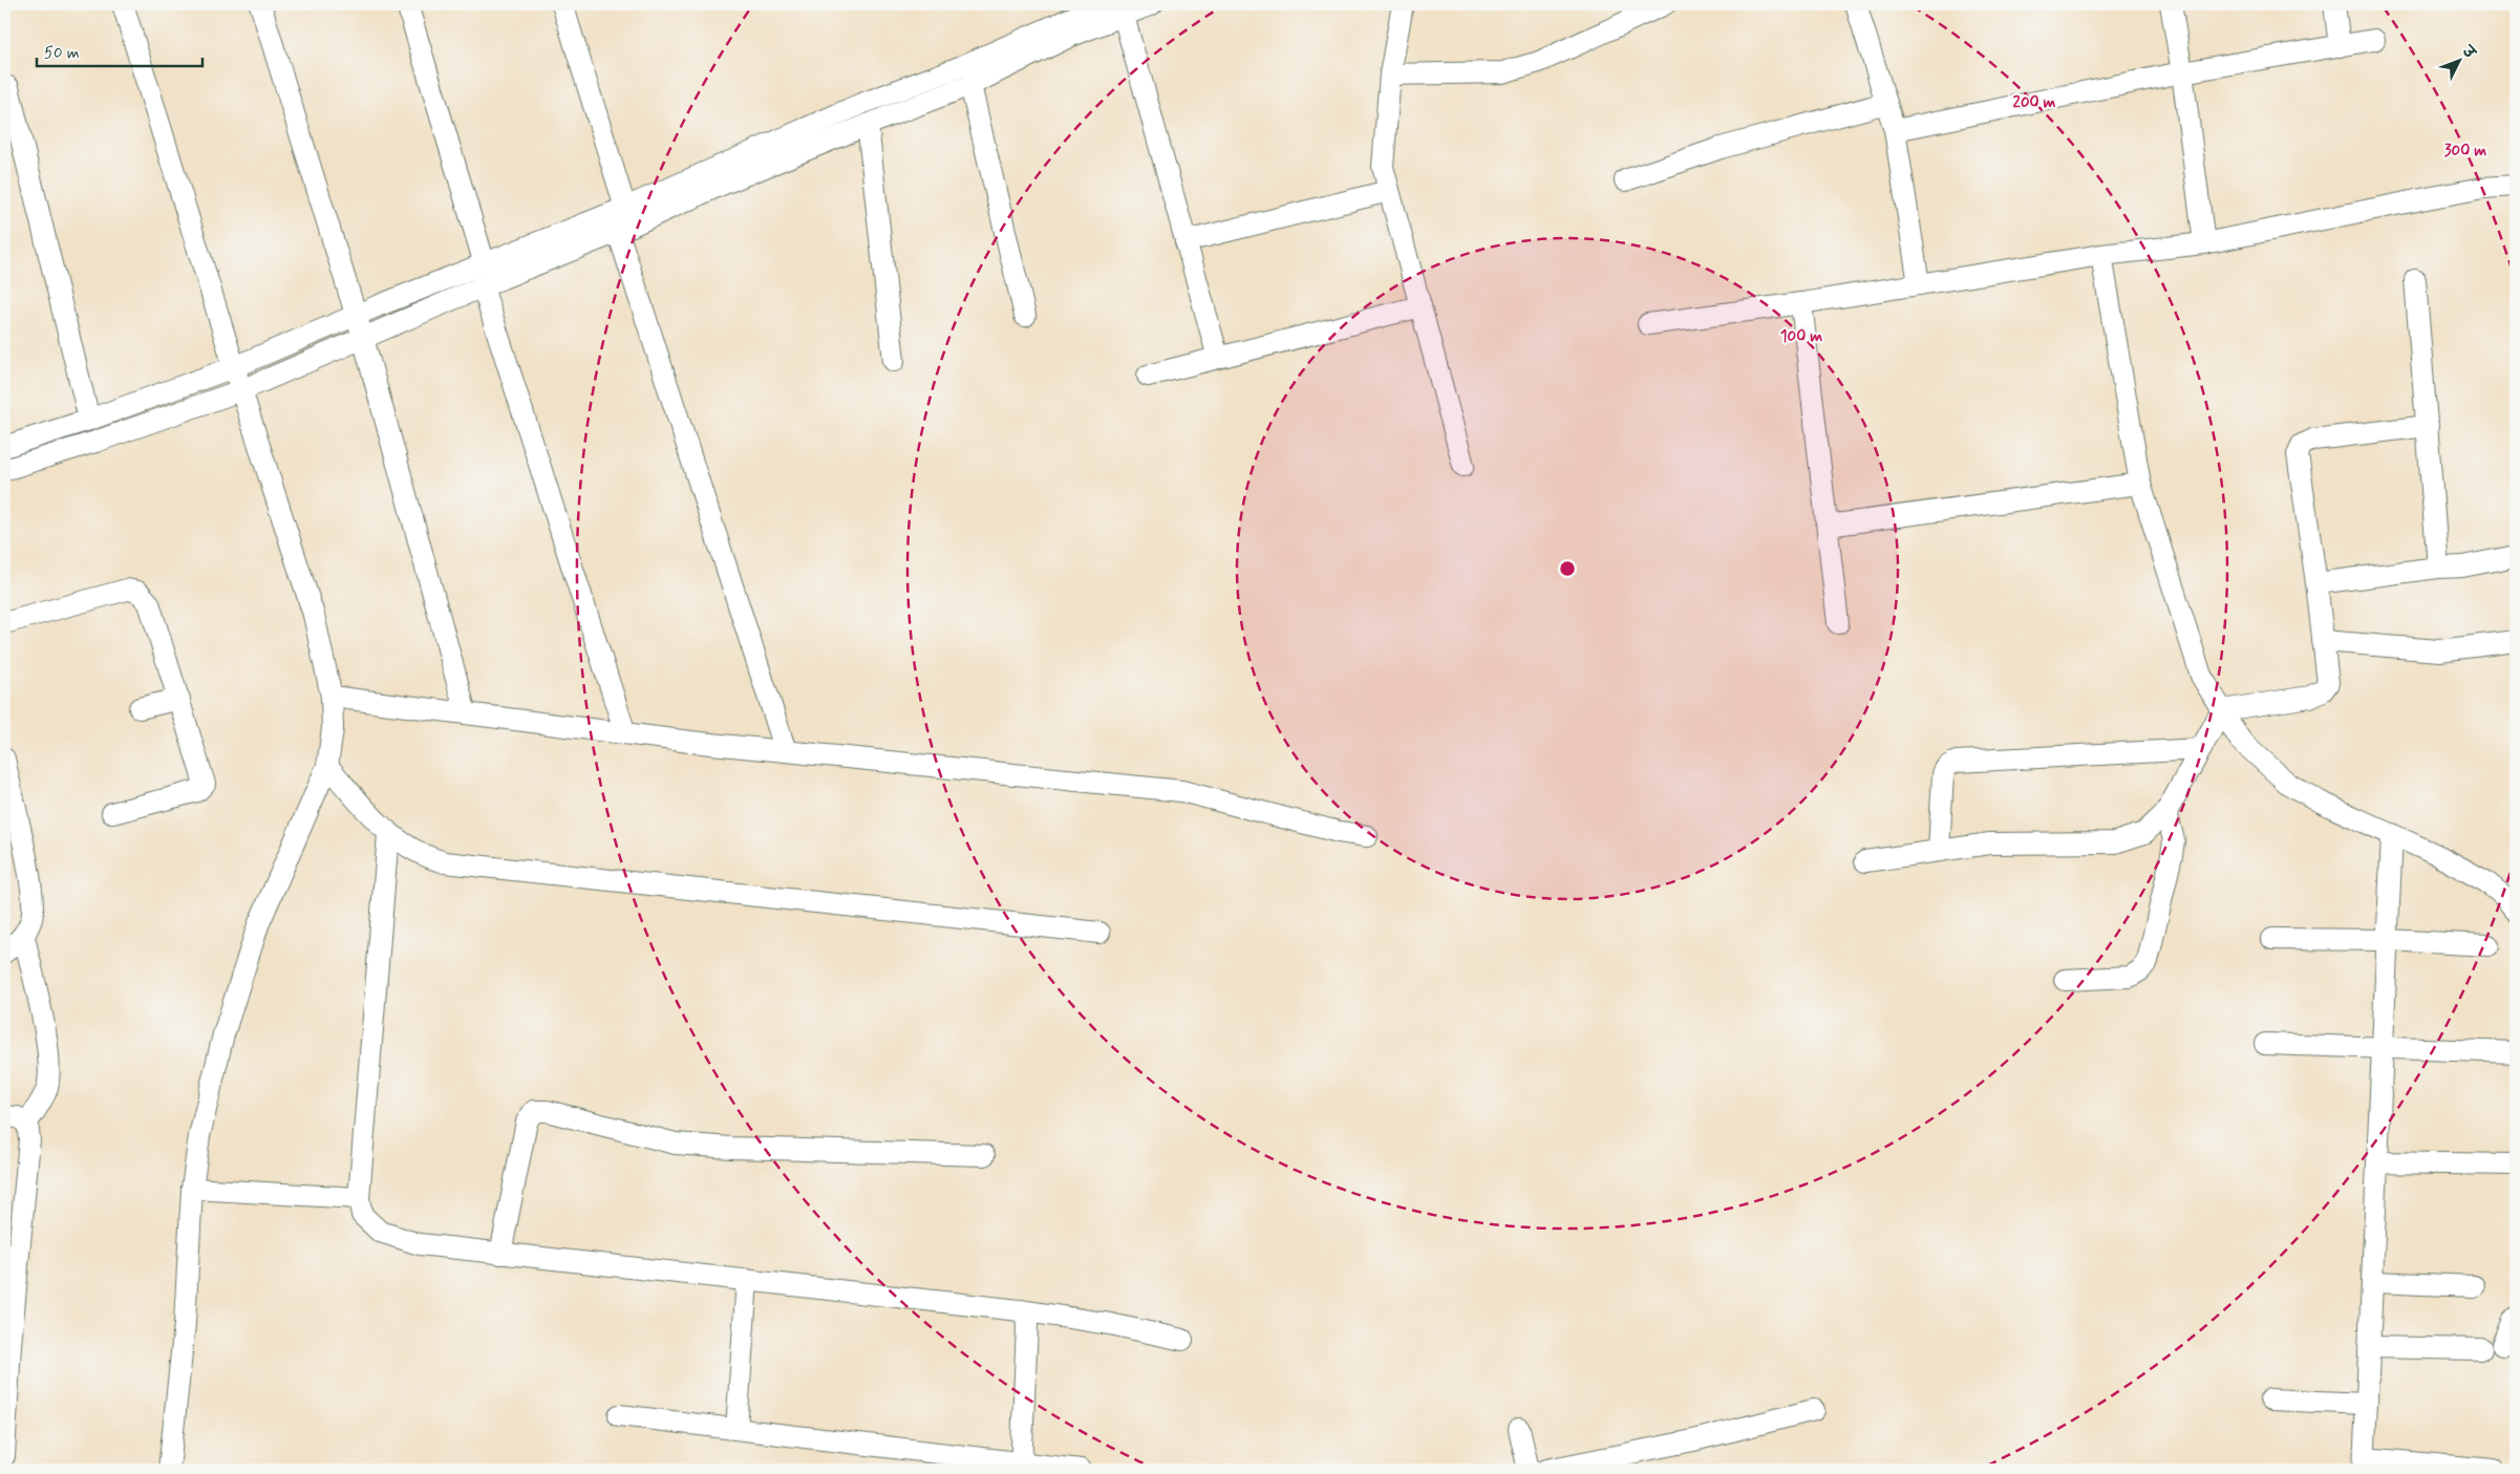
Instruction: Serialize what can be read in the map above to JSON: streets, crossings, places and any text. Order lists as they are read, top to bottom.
{
  "scale_bar": "50 m",
  "north": "top right",
  "rings": ["200 m", "300 m", "100 m"]
}
